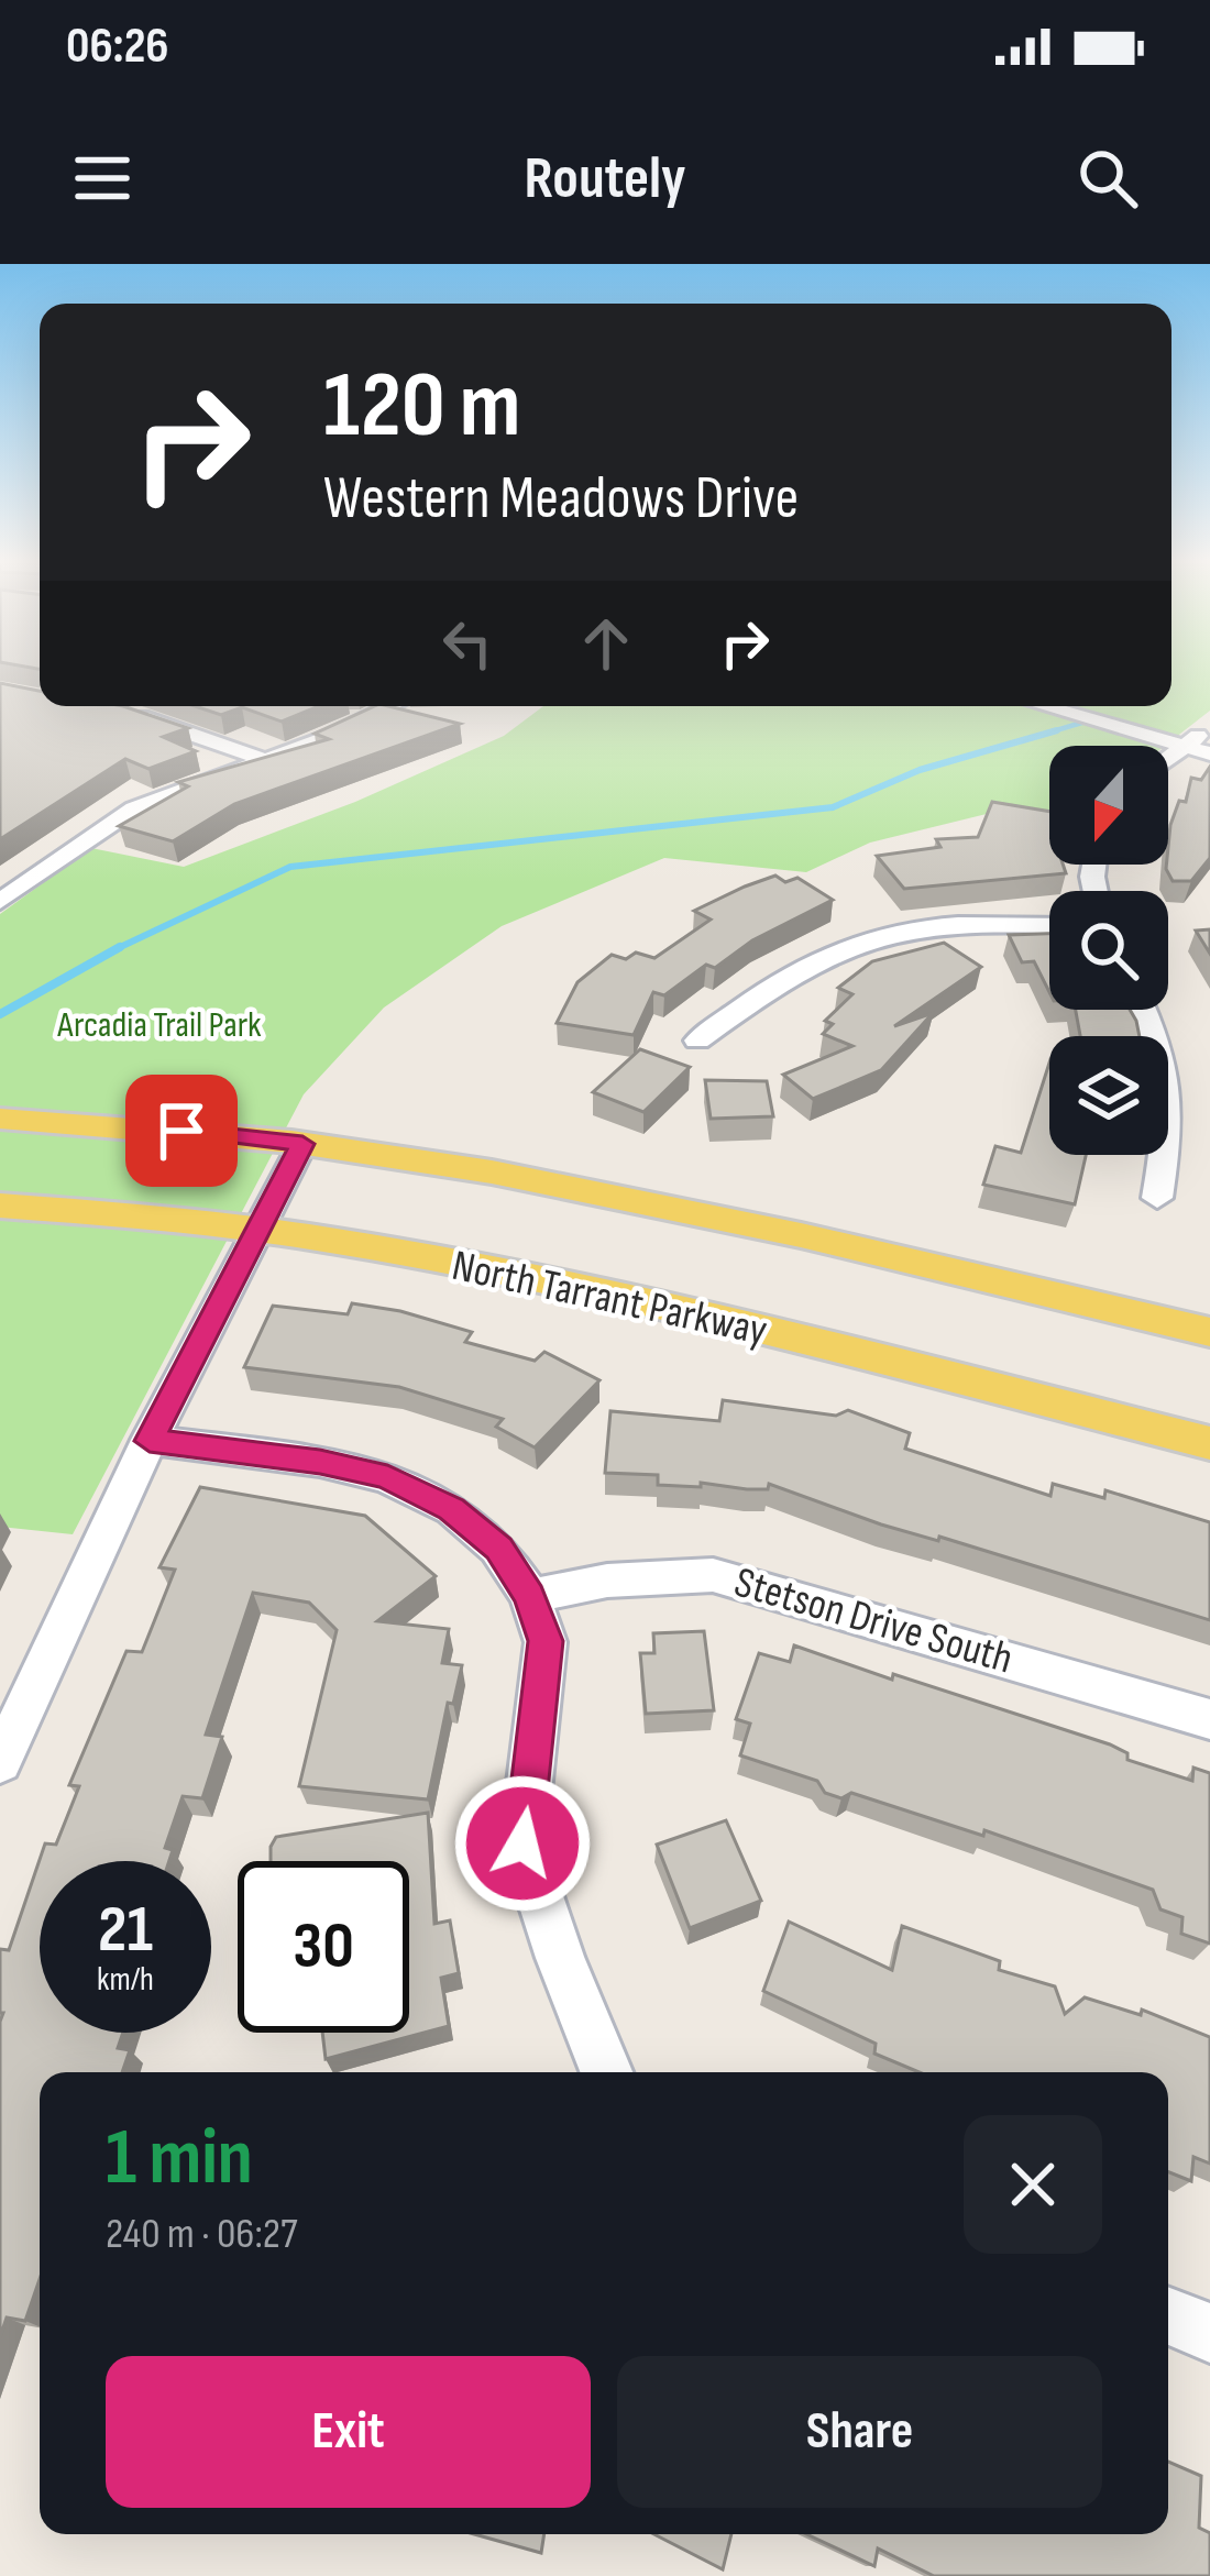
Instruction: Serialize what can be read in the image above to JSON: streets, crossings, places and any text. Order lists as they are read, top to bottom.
{
  "streets": {
    "main road": ["North Tarrant Parkway"],
    "street": ["Stetson Drive South"]
  },
  "parks": ["Arcadia Trail Park"],
  "north": "bottom",
  "page": {
    "status": "06:26",
    "header": "Routely",
    "turn": ["120 m", "Western Meadows Drive"],
    "speed": "21 km/h",
    "limit": "30",
    "heading": ["1 min", "240 m · 06:27"],
    "buttons": ["Exit", "Share"]
  }
}
